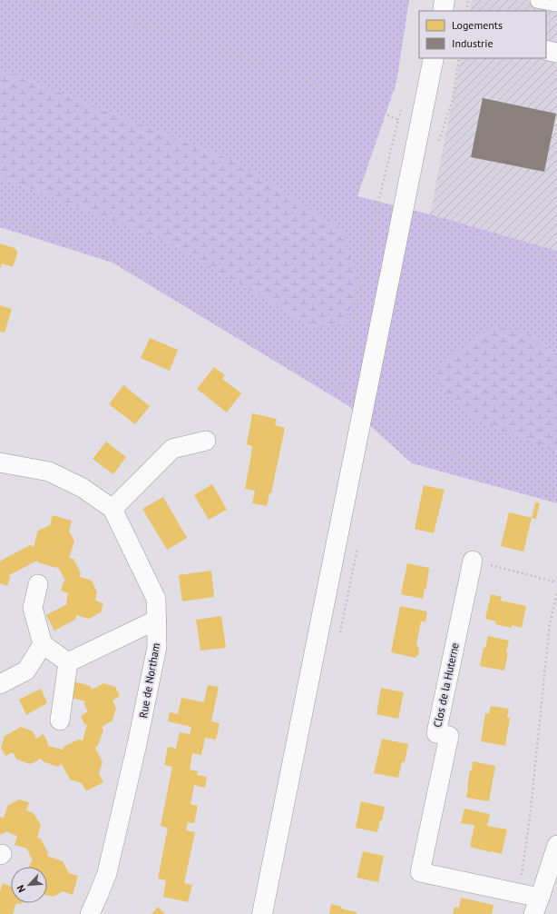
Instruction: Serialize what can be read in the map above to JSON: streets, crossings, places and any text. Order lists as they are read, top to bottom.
{
  "streets": {
    "street": ["Rue de Northam", "Clos de la Huterne"]
  },
  "legend": ["Logements", "Industrie"],
  "north": "bottom left"
}
